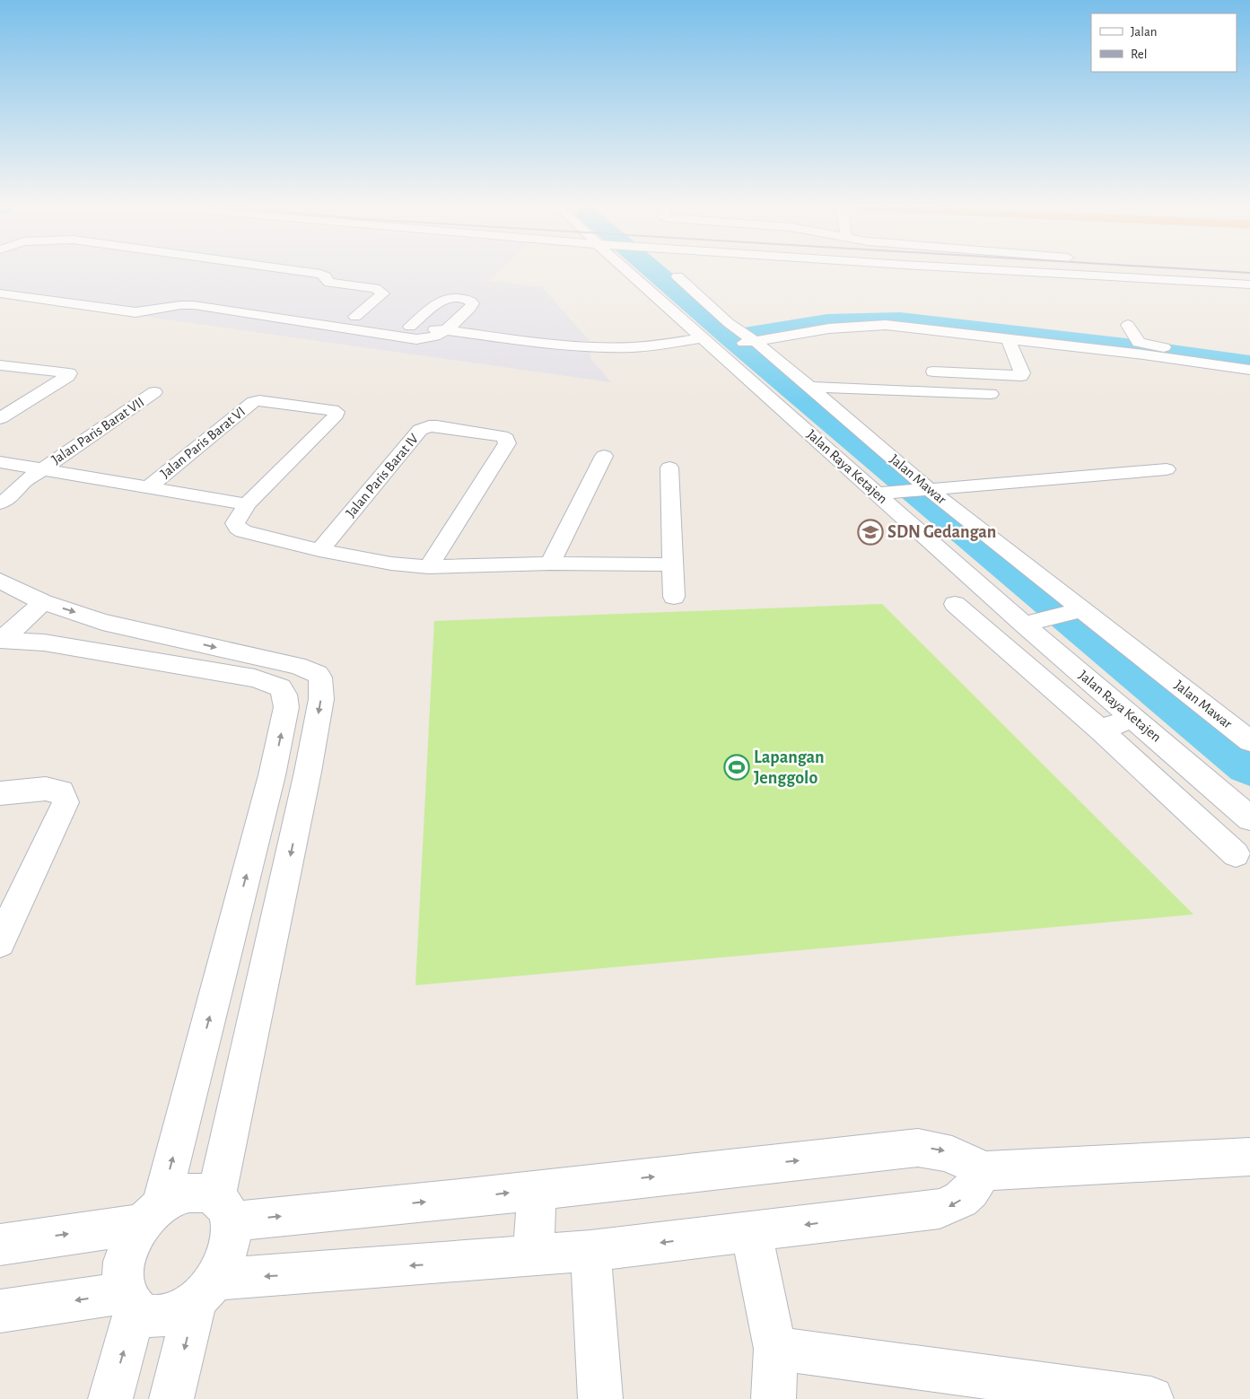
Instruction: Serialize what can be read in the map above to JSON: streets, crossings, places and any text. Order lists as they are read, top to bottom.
{
  "streets": {
    "street": [
      "Jalan Paris Barat VII",
      "Jalan Paris Barat VI",
      "Jalan Raya Ketajen",
      "Jalan Paris Barat IV",
      "Jalan Mawar"
    ]
  },
  "places": {
    "school or university": ["SDN Gedangan"],
    "sports": ["Lapangan Jenggolo"]
  },
  "legend": ["Jalan", "Rel"]
}
